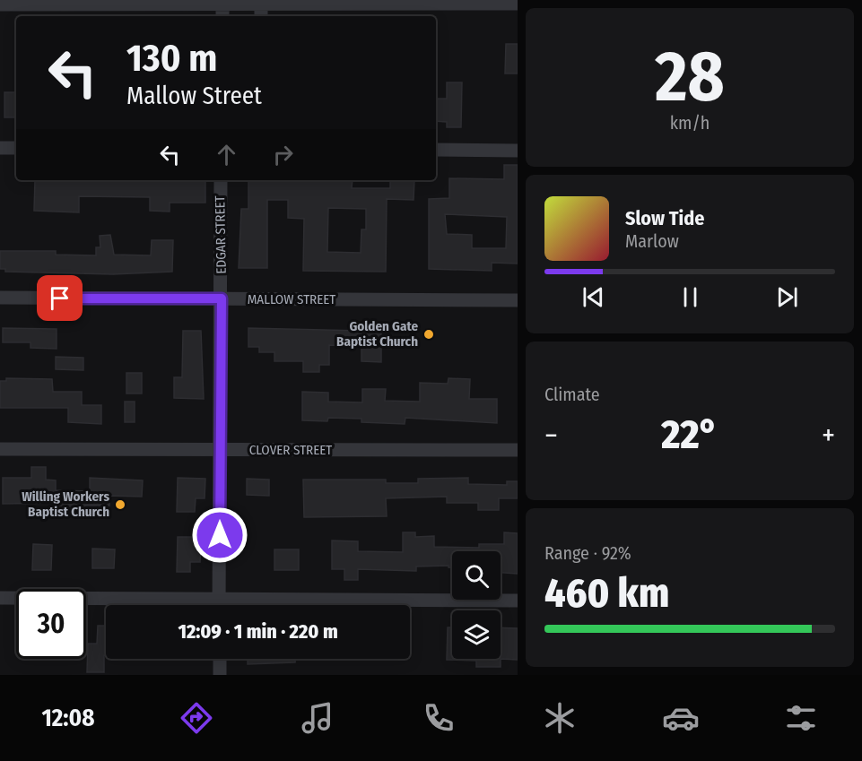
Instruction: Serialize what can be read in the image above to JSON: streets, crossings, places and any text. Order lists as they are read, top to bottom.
{
  "streets": {
    "street": ["EDGAR STREET", "MALLOW STREET", "CLOVER STREET"]
  },
  "crossings": [
    ["EDGAR STREET", "MALLOW STREET"],
    ["EDGAR STREET", "CLOVER STREET"]
  ],
  "places": ["Golden Gate Baptist Church", "Willing Workers Baptist Church"],
  "page": {
    "tile": [
      ["28", "km/h"],
      "Climate",
      ["Range · 92%", "460 km"]
    ],
    "turn": ["130 m", "Mallow Street"],
    "song": ["Slow Tide", "Marlow"],
    "heat": ["−", "22°", "+"],
    "limit": "30",
    "trip": "12:09 · 1 min · 220 m",
    "tabs": "12:08"
  }
}
